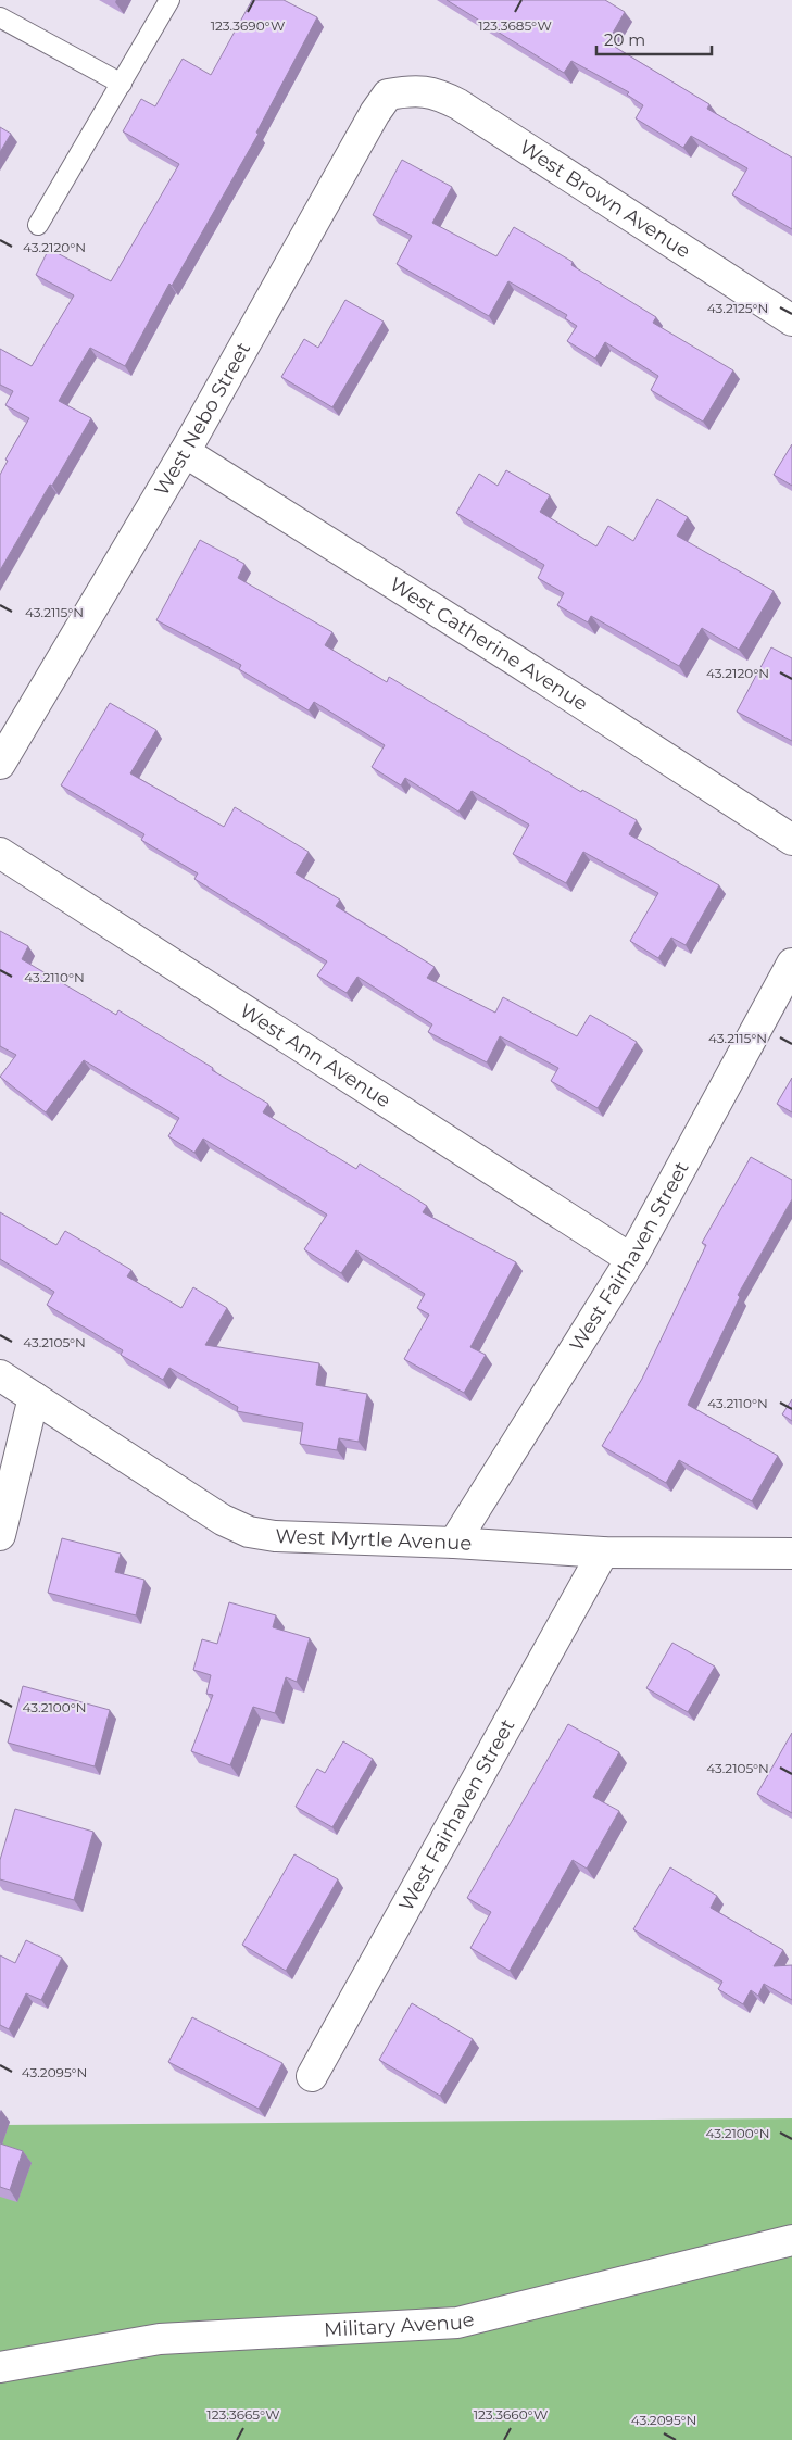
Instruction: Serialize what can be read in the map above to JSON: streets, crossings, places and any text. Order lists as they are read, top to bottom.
{
  "streets": {
    "street": [
      "West Brown Avenue",
      "West Nebo Street",
      "West Catherine Avenue",
      "West Ann Avenue",
      "West Fairhaven Street",
      "West Myrtle Avenue",
      "Military Avenue"
    ]
  },
  "crossings": [
    ["West Brown Avenue", "West Nebo Street"],
    ["West Nebo Street", "West Catherine Avenue"],
    ["West Ann Avenue", "West Fairhaven Street"],
    ["West Fairhaven Street", "West Myrtle Avenue"]
  ],
  "scale_bar": "20 m",
  "coordinates": [
    "123.3690°W",
    "123.3685°W",
    "43.2120°N",
    "43.2125°N",
    "43.2115°N",
    "43.2110°N",
    "43.2105°N",
    "43.2100°N",
    "43.2095°N",
    "123.3665°W",
    "123.3660°W"
  ]
}
